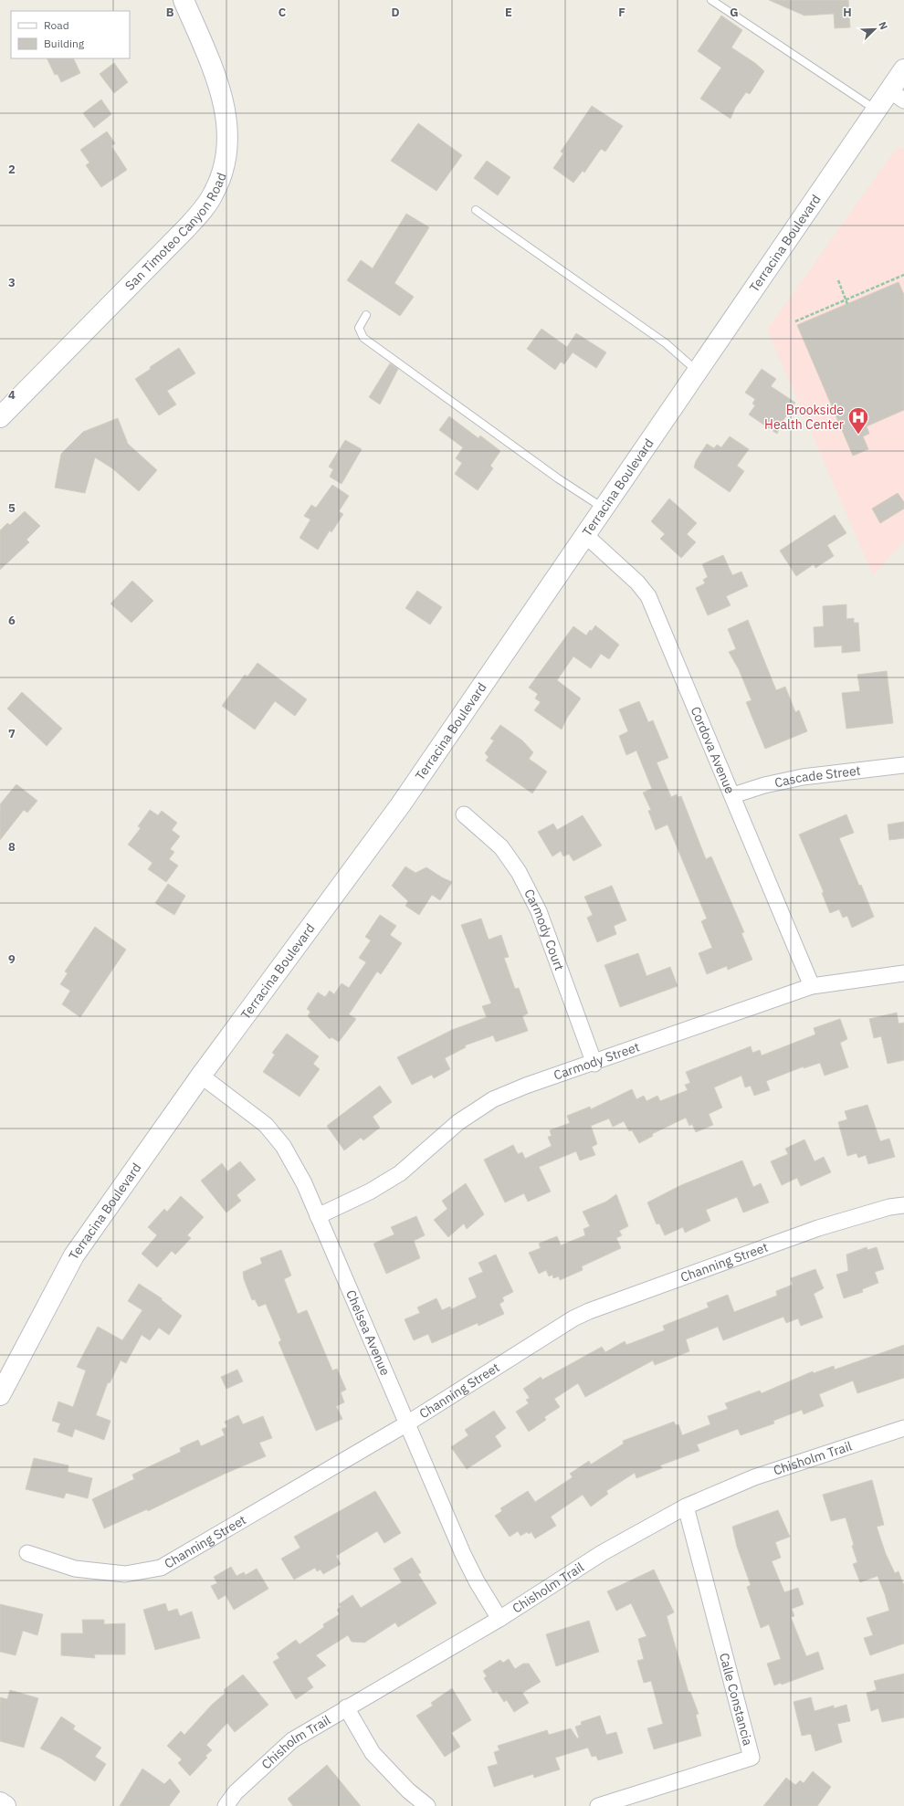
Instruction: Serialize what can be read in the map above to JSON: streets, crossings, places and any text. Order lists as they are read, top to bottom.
{
  "streets": {
    "main road": ["San Timoteo Canyon Road", "Terracina Boulevard"],
    "street": [
      "Cordova Avenue",
      "Cascade Street",
      "Carmody Court",
      "Carmody Street",
      "Channing Street",
      "Chelsea Avenue",
      "Chisholm Trail",
      "Calle Constancia"
    ]
  },
  "crossings": [
    ["Terracina Boulevard", "Cordova Avenue"],
    ["Terracina Boulevard", "Chelsea Avenue"],
    ["Cordova Avenue", "Cascade Street"],
    ["Cordova Avenue", "Carmody Street"],
    ["Carmody Court", "Carmody Street"],
    ["Carmody Street", "Chelsea Avenue"],
    ["Channing Street", "Chelsea Avenue"],
    ["Chelsea Avenue", "Chisholm Trail"],
    ["Chisholm Trail", "Calle Constancia"]
  ],
  "places": {
    "hospital": ["Brookside Health Center"]
  },
  "legend": ["Road", "Building"],
  "north": "top right",
  "grid": {
    "columns": [
      "B",
      "C",
      "D",
      "E",
      "F",
      "G",
      "H"
    ],
    "rows": [
      "2",
      "3",
      "4",
      "5",
      "6",
      "7",
      "8",
      "9"
    ]
  }
}
